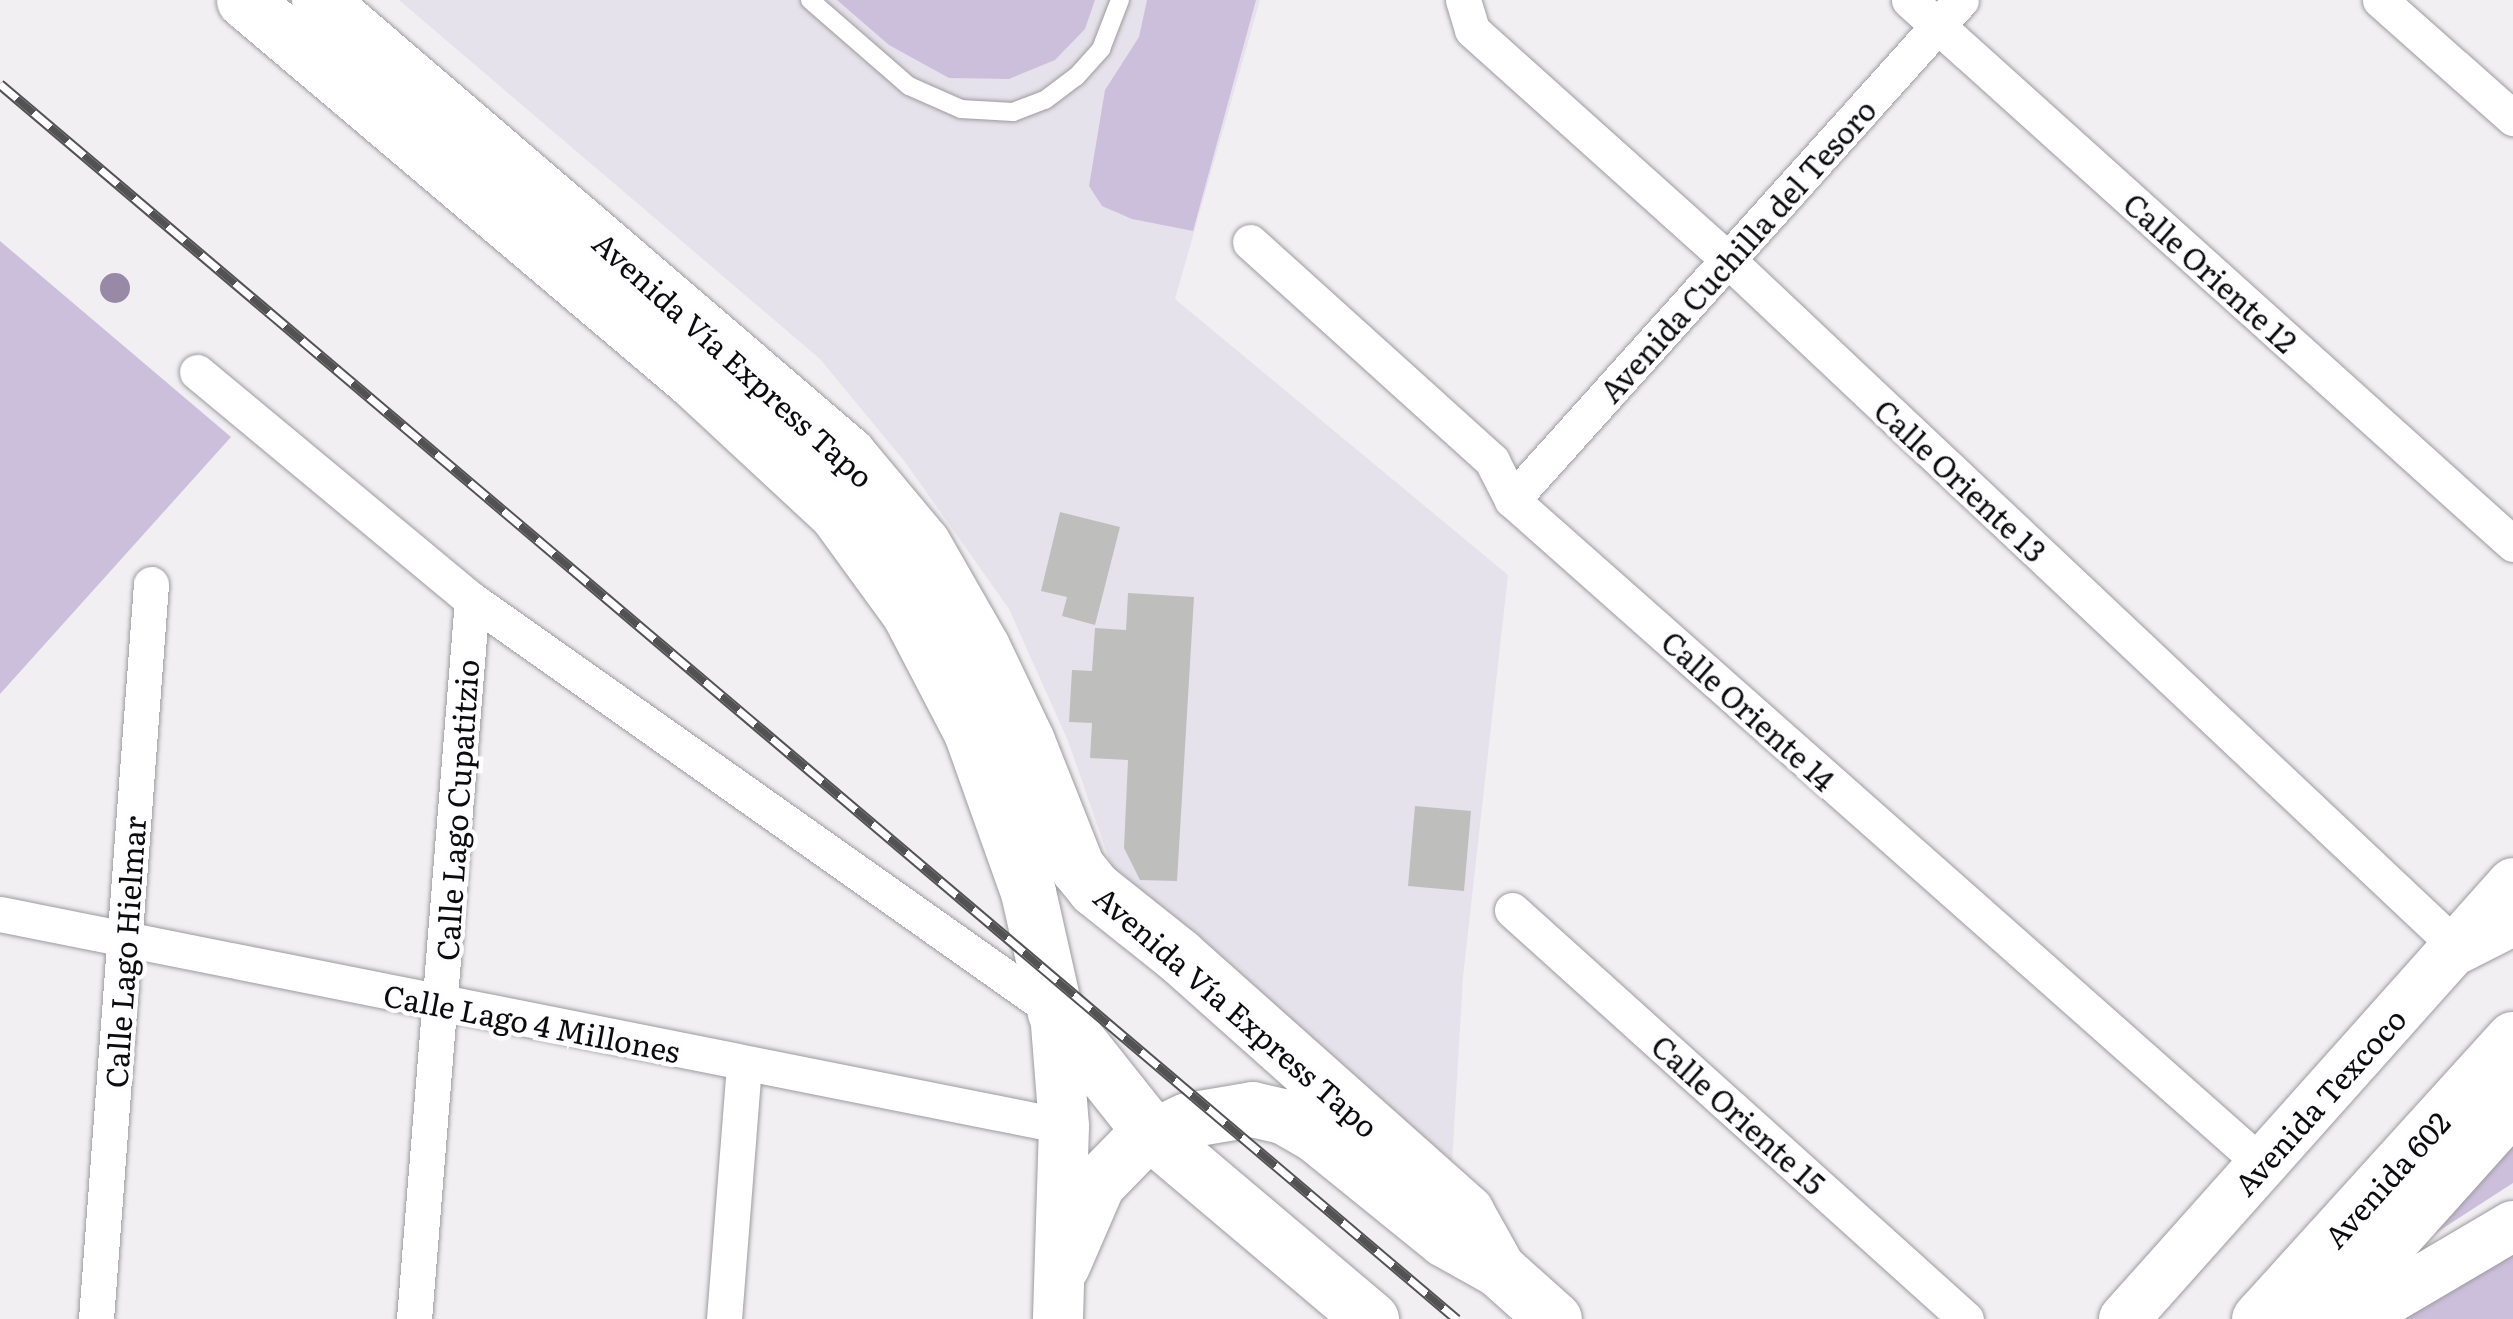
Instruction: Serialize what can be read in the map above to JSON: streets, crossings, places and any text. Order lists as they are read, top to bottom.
{
  "streets": {
    "main road": ["Avenida Vía Express Tapo", "Avenida Texcoco", "Avenida 602"],
    "street": [
      "Avenida Cuchilla del Tesoro",
      "Calle Oriente 12",
      "Calle Oriente 13",
      "Calle Oriente 14",
      "Calle Lago Cupatitzio",
      "Calle Lago Hielmar",
      "Calle Lago 4 Millones",
      "Calle Oriente 15"
    ]
  },
  "crossings": [
    ["Avenida Cuchilla del Tesoro", "Calle Oriente 12"],
    ["Avenida Cuchilla del Tesoro", "Calle Oriente 13"],
    ["Avenida Cuchilla del Tesoro", "Calle Oriente 14"],
    ["Calle Oriente 13", "Avenida Texcoco"],
    ["Calle Oriente 14", "Avenida Texcoco"],
    ["Calle Lago Cupatitzio", "Calle Lago 4 Millones"],
    ["Calle Lago Hielmar", "Calle Lago 4 Millones"]
  ]
}
